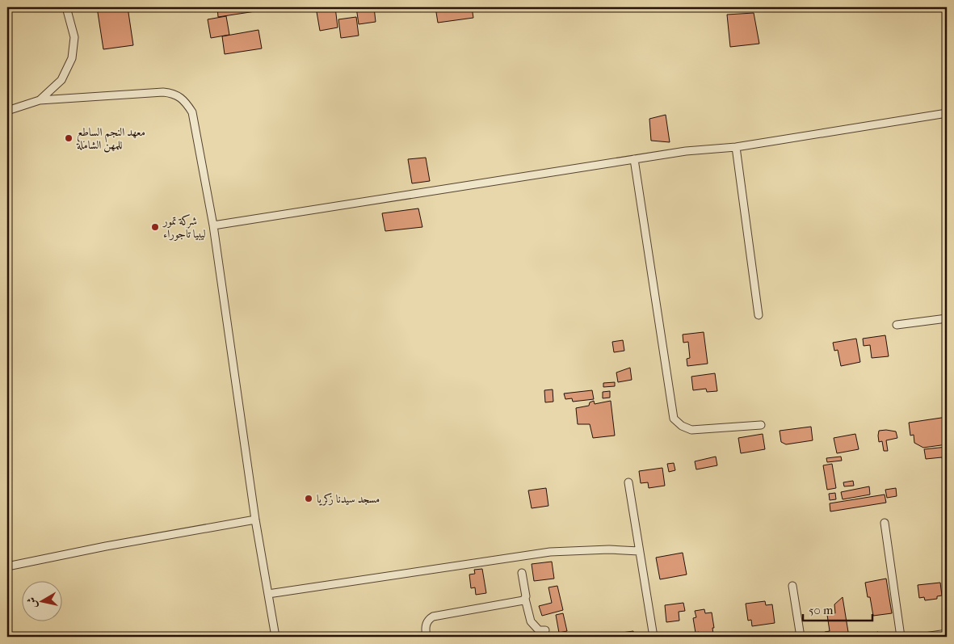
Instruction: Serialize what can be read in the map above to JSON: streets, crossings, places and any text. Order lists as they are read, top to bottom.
{
  "places": ["معهد النجم الساطع للمهن الشاملة", "شركة تمور ليبيا تاجوراء", "مسجد سيدنا زكريا"],
  "scale_bar": "50 m",
  "north": "left"
}
